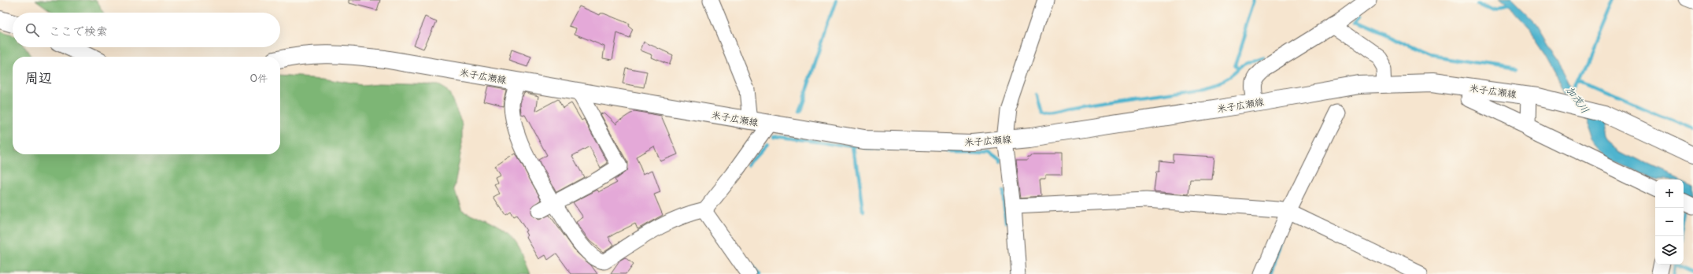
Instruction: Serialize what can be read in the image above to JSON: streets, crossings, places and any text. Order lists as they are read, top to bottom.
{
  "streets": {
    "main road": ["米子広瀬線"]
  },
  "water": ["加茂川"],
  "page": {
    "search": "ここで検索",
    "heading": ["周辺", "0件"],
    "map_buttons": ["+", "−"]
  }
}
